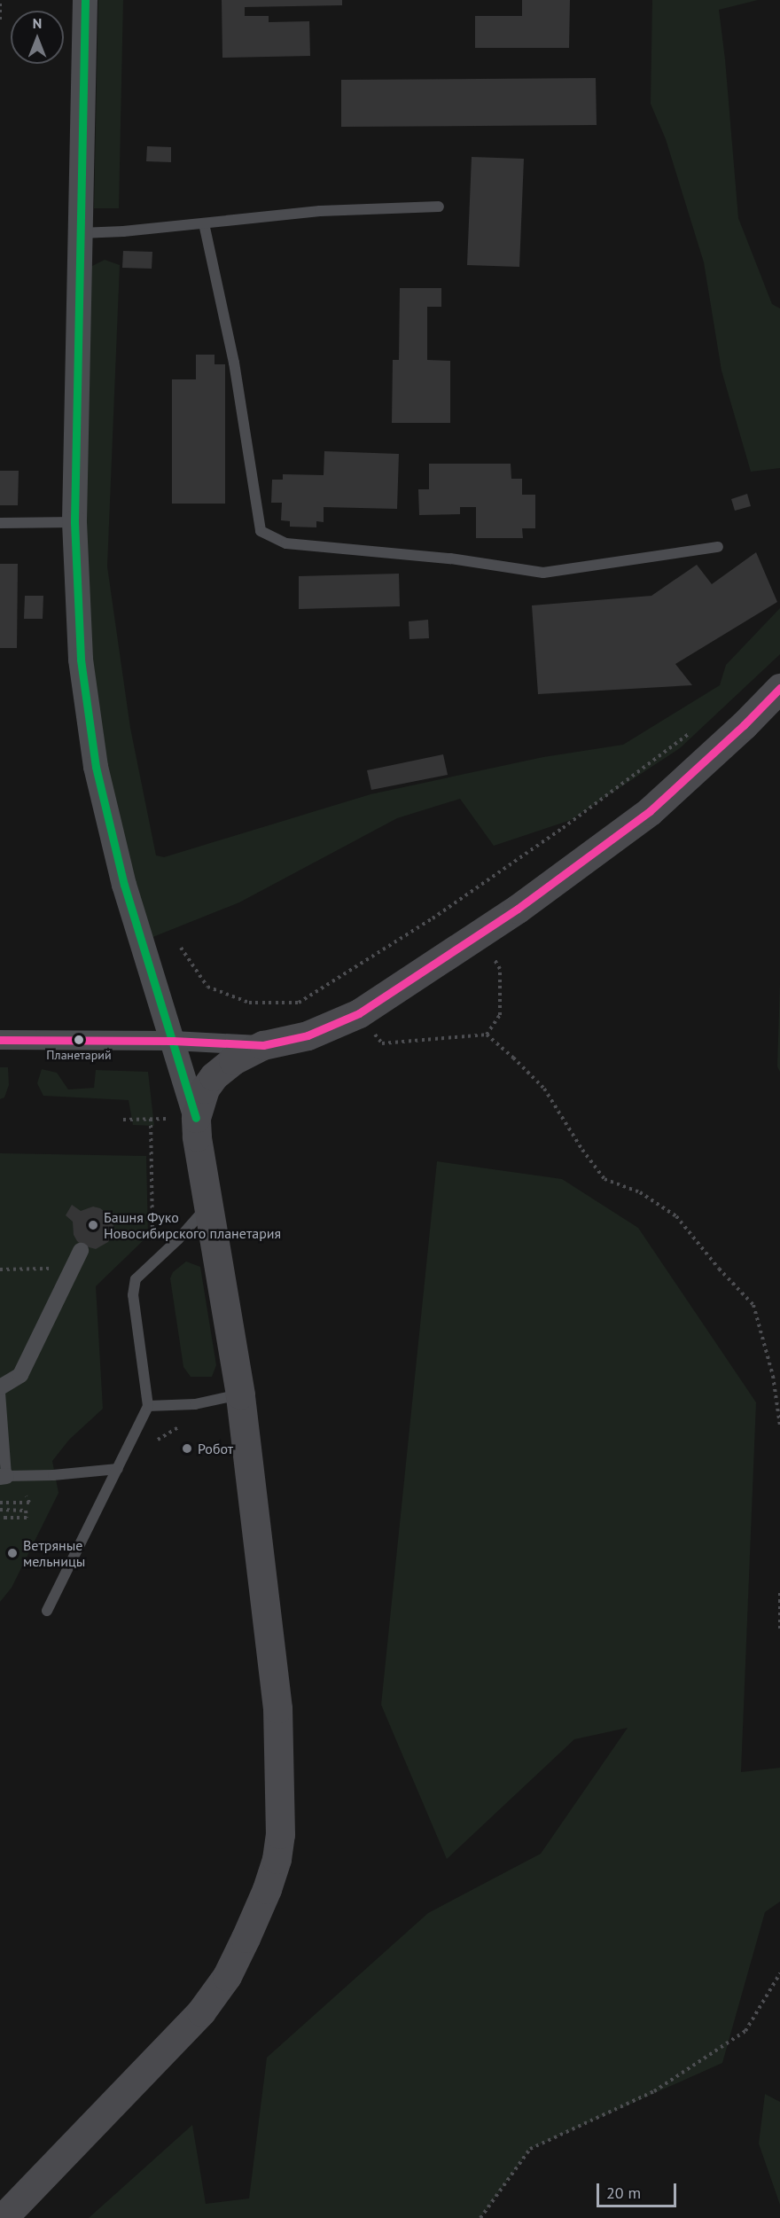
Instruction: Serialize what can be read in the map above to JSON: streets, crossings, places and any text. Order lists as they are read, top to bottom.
{
  "places": [
    "Планетарий",
    "Башня Фуко Новосибирского планетария",
    "Робот",
    "Ветряные мельницы"
  ],
  "scale_bar": "20 m",
  "north": "top"
}
